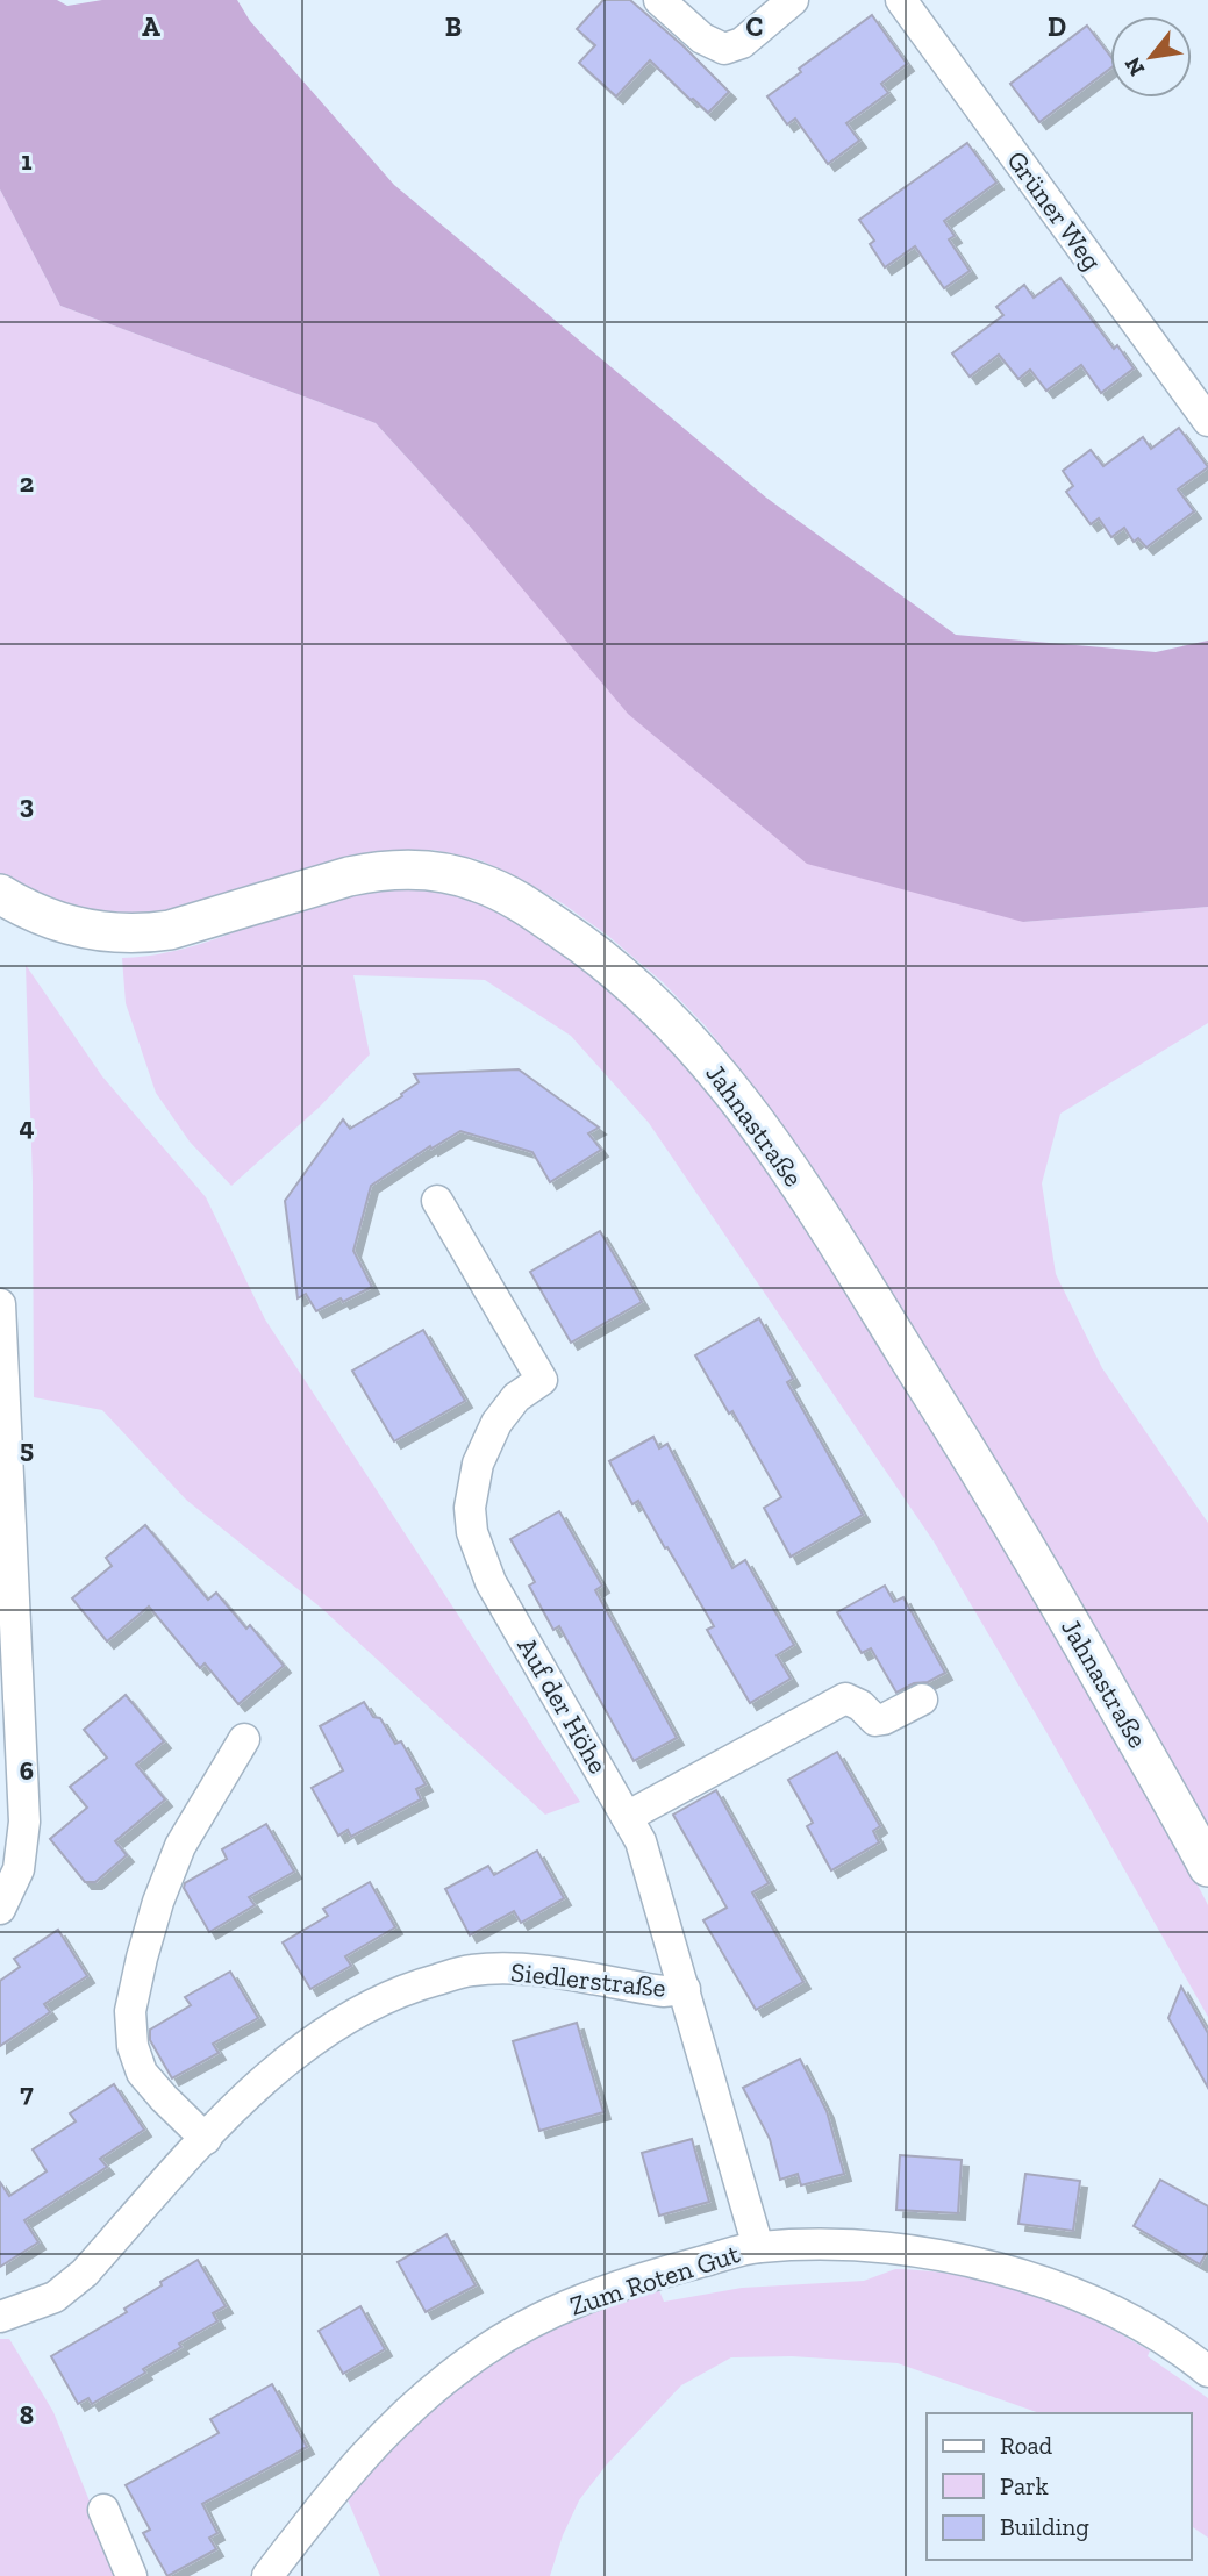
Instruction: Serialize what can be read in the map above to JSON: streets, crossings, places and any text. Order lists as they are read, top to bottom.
{
  "streets": {
    "street": [
      "Grüner Weg",
      "Jahnastraße",
      "Auf der Höhe",
      "Siedlerstraße",
      "Zum Roten Gut"
    ]
  },
  "crossings": [
    ["Auf der Höhe", "Siedlerstraße"],
    ["Auf der Höhe", "Zum Roten Gut"]
  ],
  "legend": ["Road", "Park", "Building"],
  "north": "bottom left",
  "grid": {
    "columns": [
      "A",
      "B",
      "C",
      "D"
    ],
    "rows": [
      "1",
      "2",
      "3",
      "4",
      "5",
      "6",
      "7",
      "8"
    ]
  }
}
